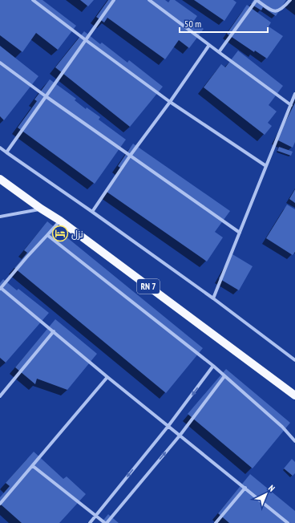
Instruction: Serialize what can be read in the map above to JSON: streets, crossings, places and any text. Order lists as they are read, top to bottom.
{
  "streets": {
    "main road": ["RN 7"]
  },
  "places": {
    "hotel": ["نزل"]
  },
  "scale_bar": "50 m",
  "north": "top right"
}
